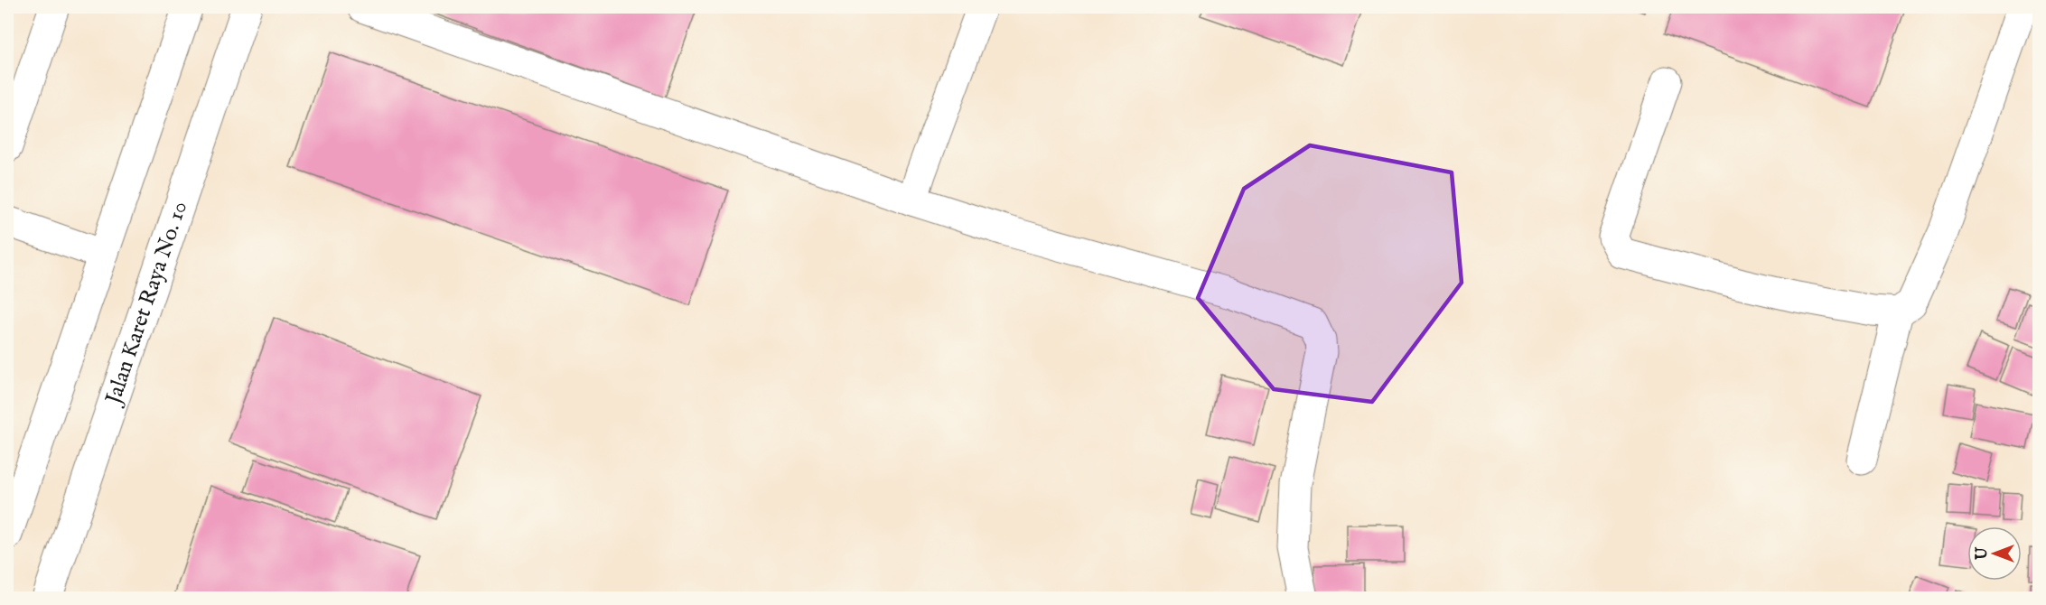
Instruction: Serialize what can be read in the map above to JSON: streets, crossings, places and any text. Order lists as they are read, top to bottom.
{
  "streets": {
    "street": ["Jalan Karet Raya No. 10"]
  },
  "north": "left"
}
